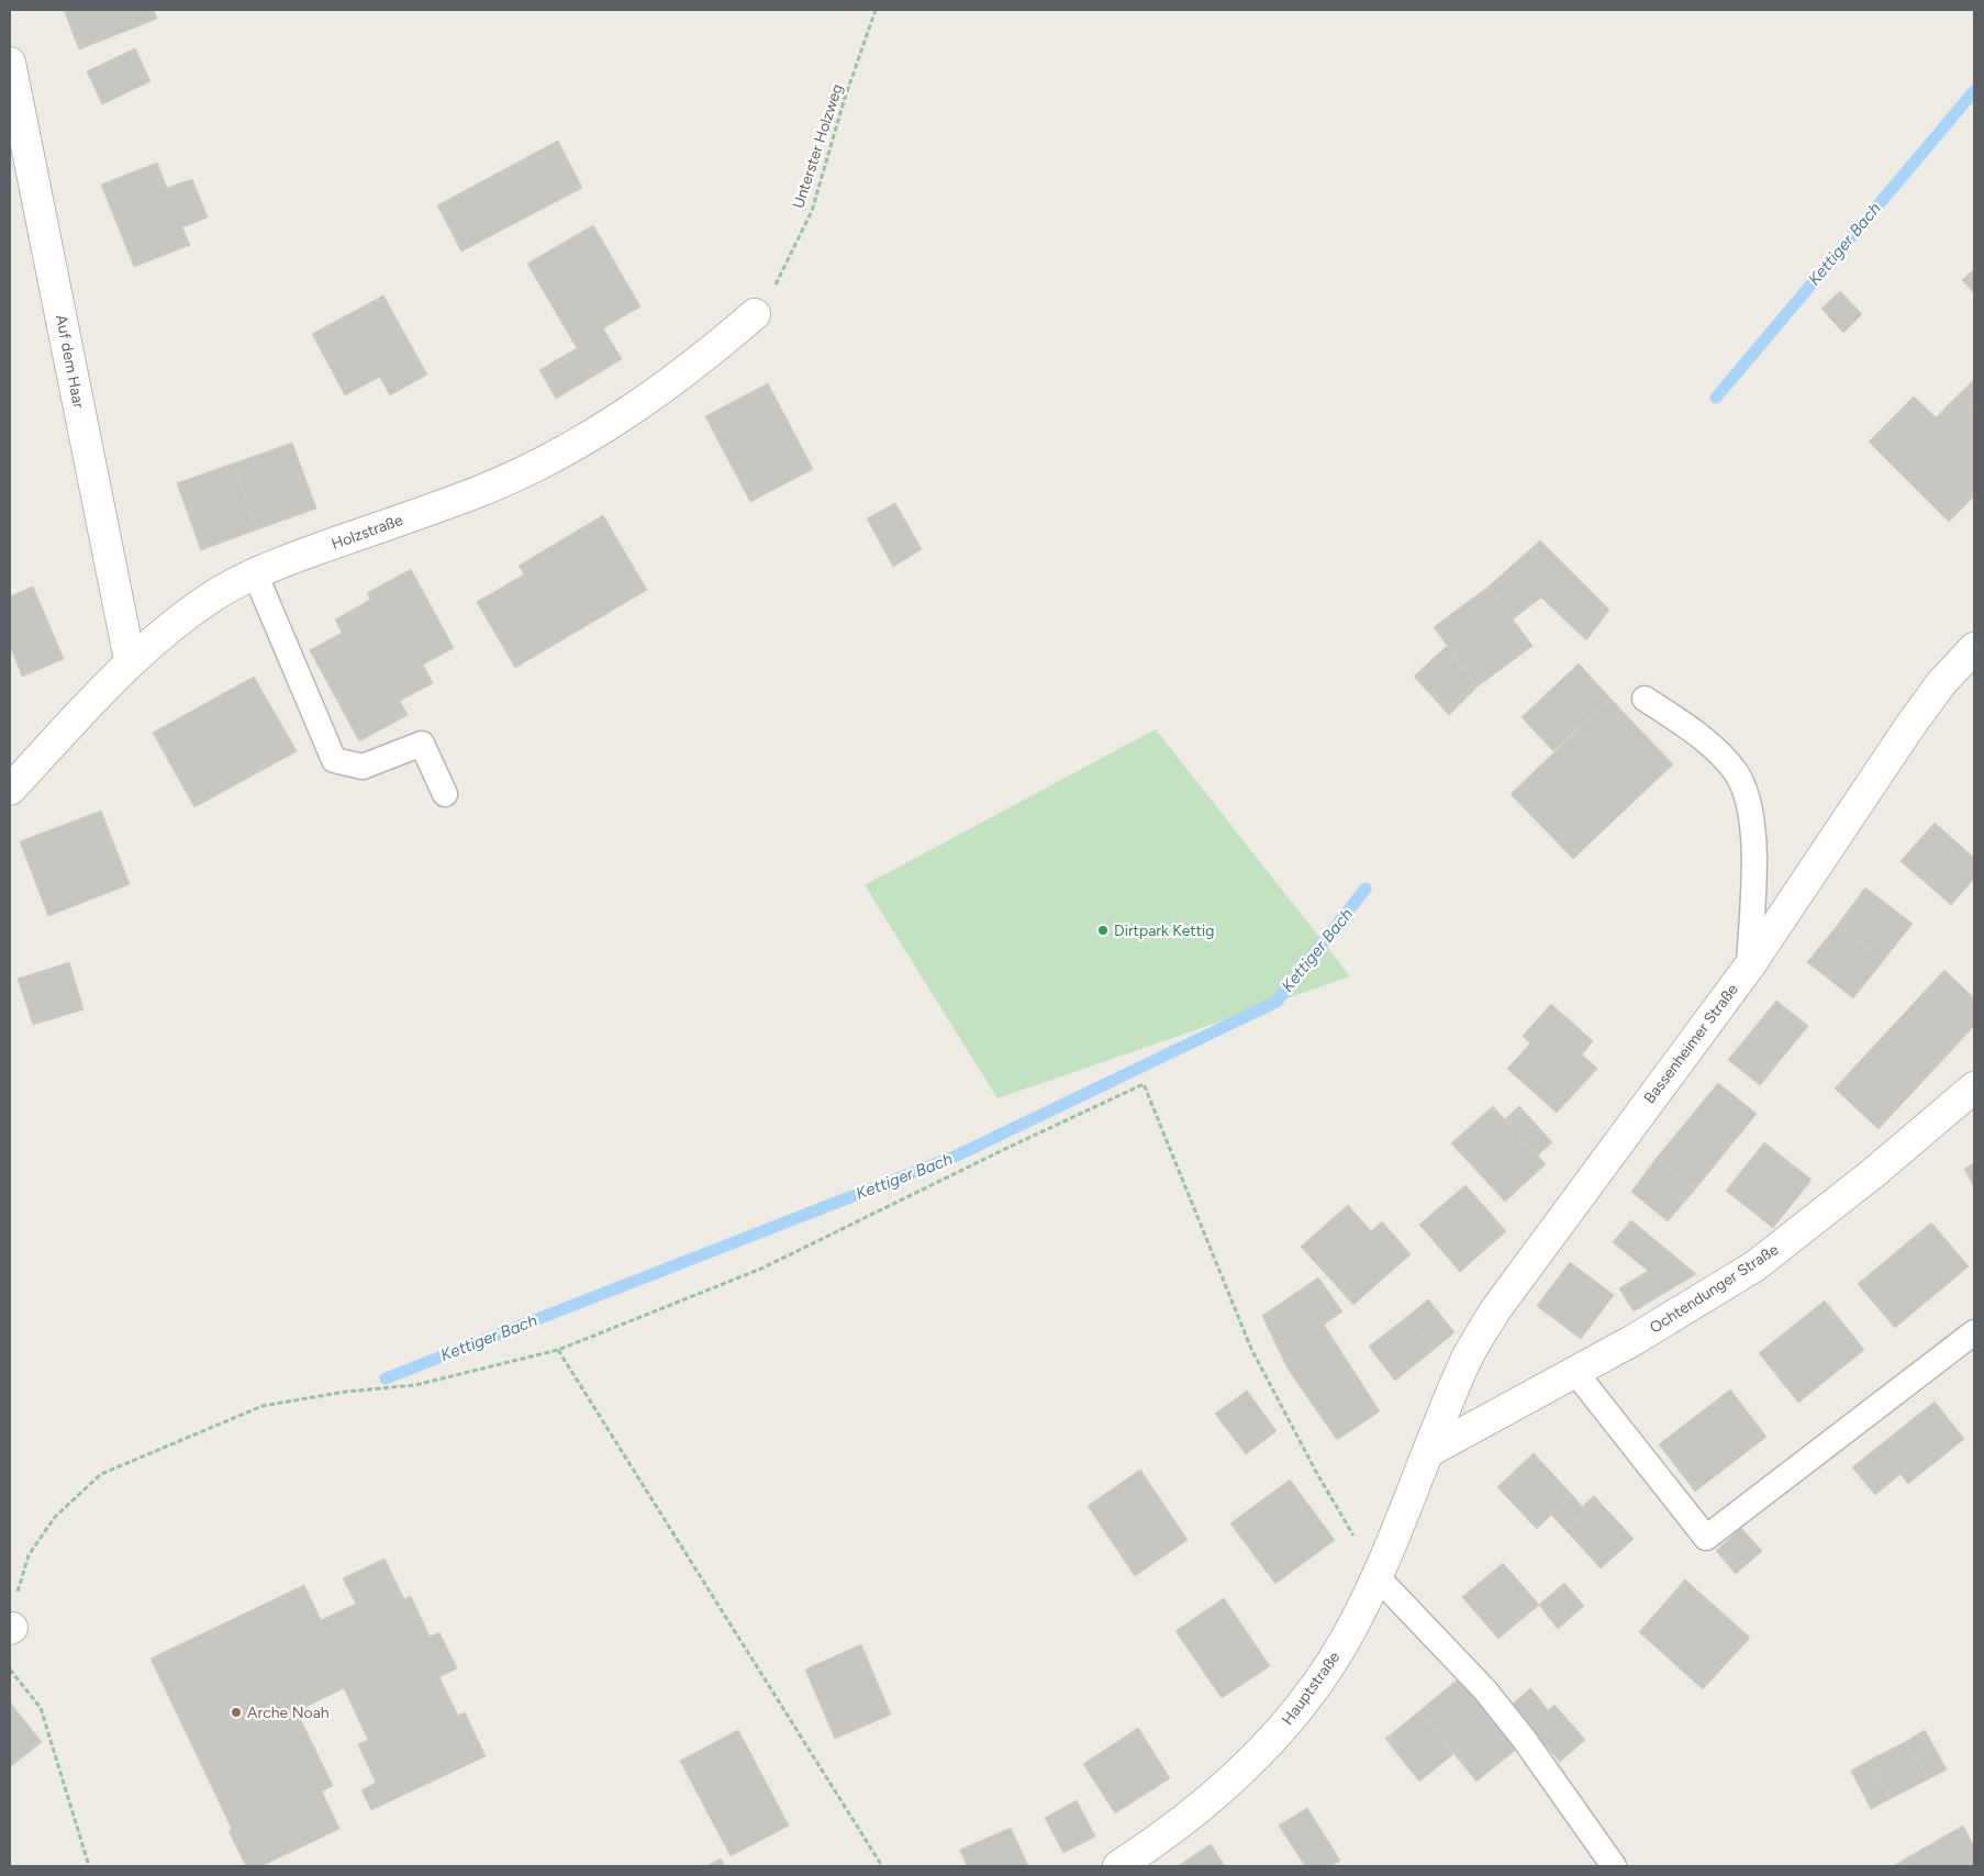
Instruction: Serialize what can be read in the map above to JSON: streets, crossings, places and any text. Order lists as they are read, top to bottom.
{
  "streets": {
    "street": [
      "Auf dem Haar",
      "Holzstraße",
      "Bassenheimer Straße",
      "Ochtendunger Straße",
      "Hauptstraße"
    ],
    "path": ["Unterster Holzweg"]
  },
  "crossings": [
    ["Unterster Holzweg", "Holzstraße"],
    ["Auf dem Haar", "Holzstraße"],
    ["Bassenheimer Straße", "Ochtendunger Straße"],
    ["Bassenheimer Straße", "Hauptstraße"],
    ["Ochtendunger Straße", "Hauptstraße"]
  ],
  "water": ["Kettiger Bach"],
  "places": ["Dirtpark Kettig", "Arche Noah"]
}
